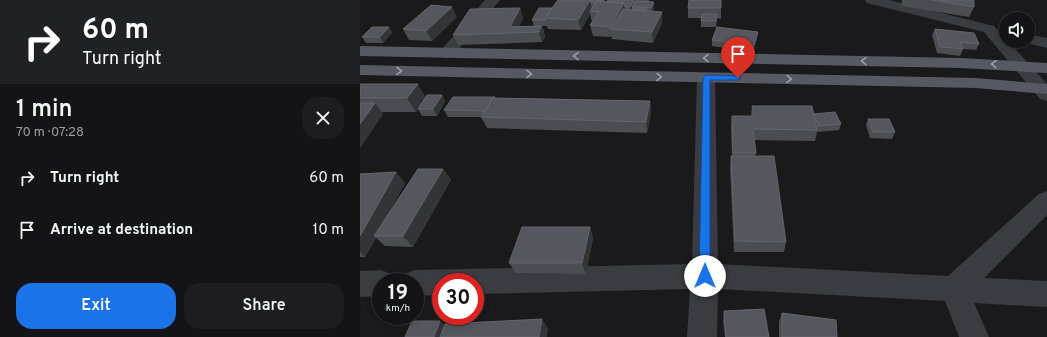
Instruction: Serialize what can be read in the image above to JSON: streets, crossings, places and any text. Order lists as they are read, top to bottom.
{
  "page": {
    "turn": ["60 m", "Turn right"],
    "heading": ["1 min", "70 m · 07:28"],
    "list": [
      {
        "name": "Turn right",
        "value": "60 m"
      },
      {
        "name": "Arrive at destination",
        "value": "10 m"
      }
    ],
    "speed": "19 km/h",
    "limit": "30",
    "buttons": ["Exit", "Share"]
  }
}
